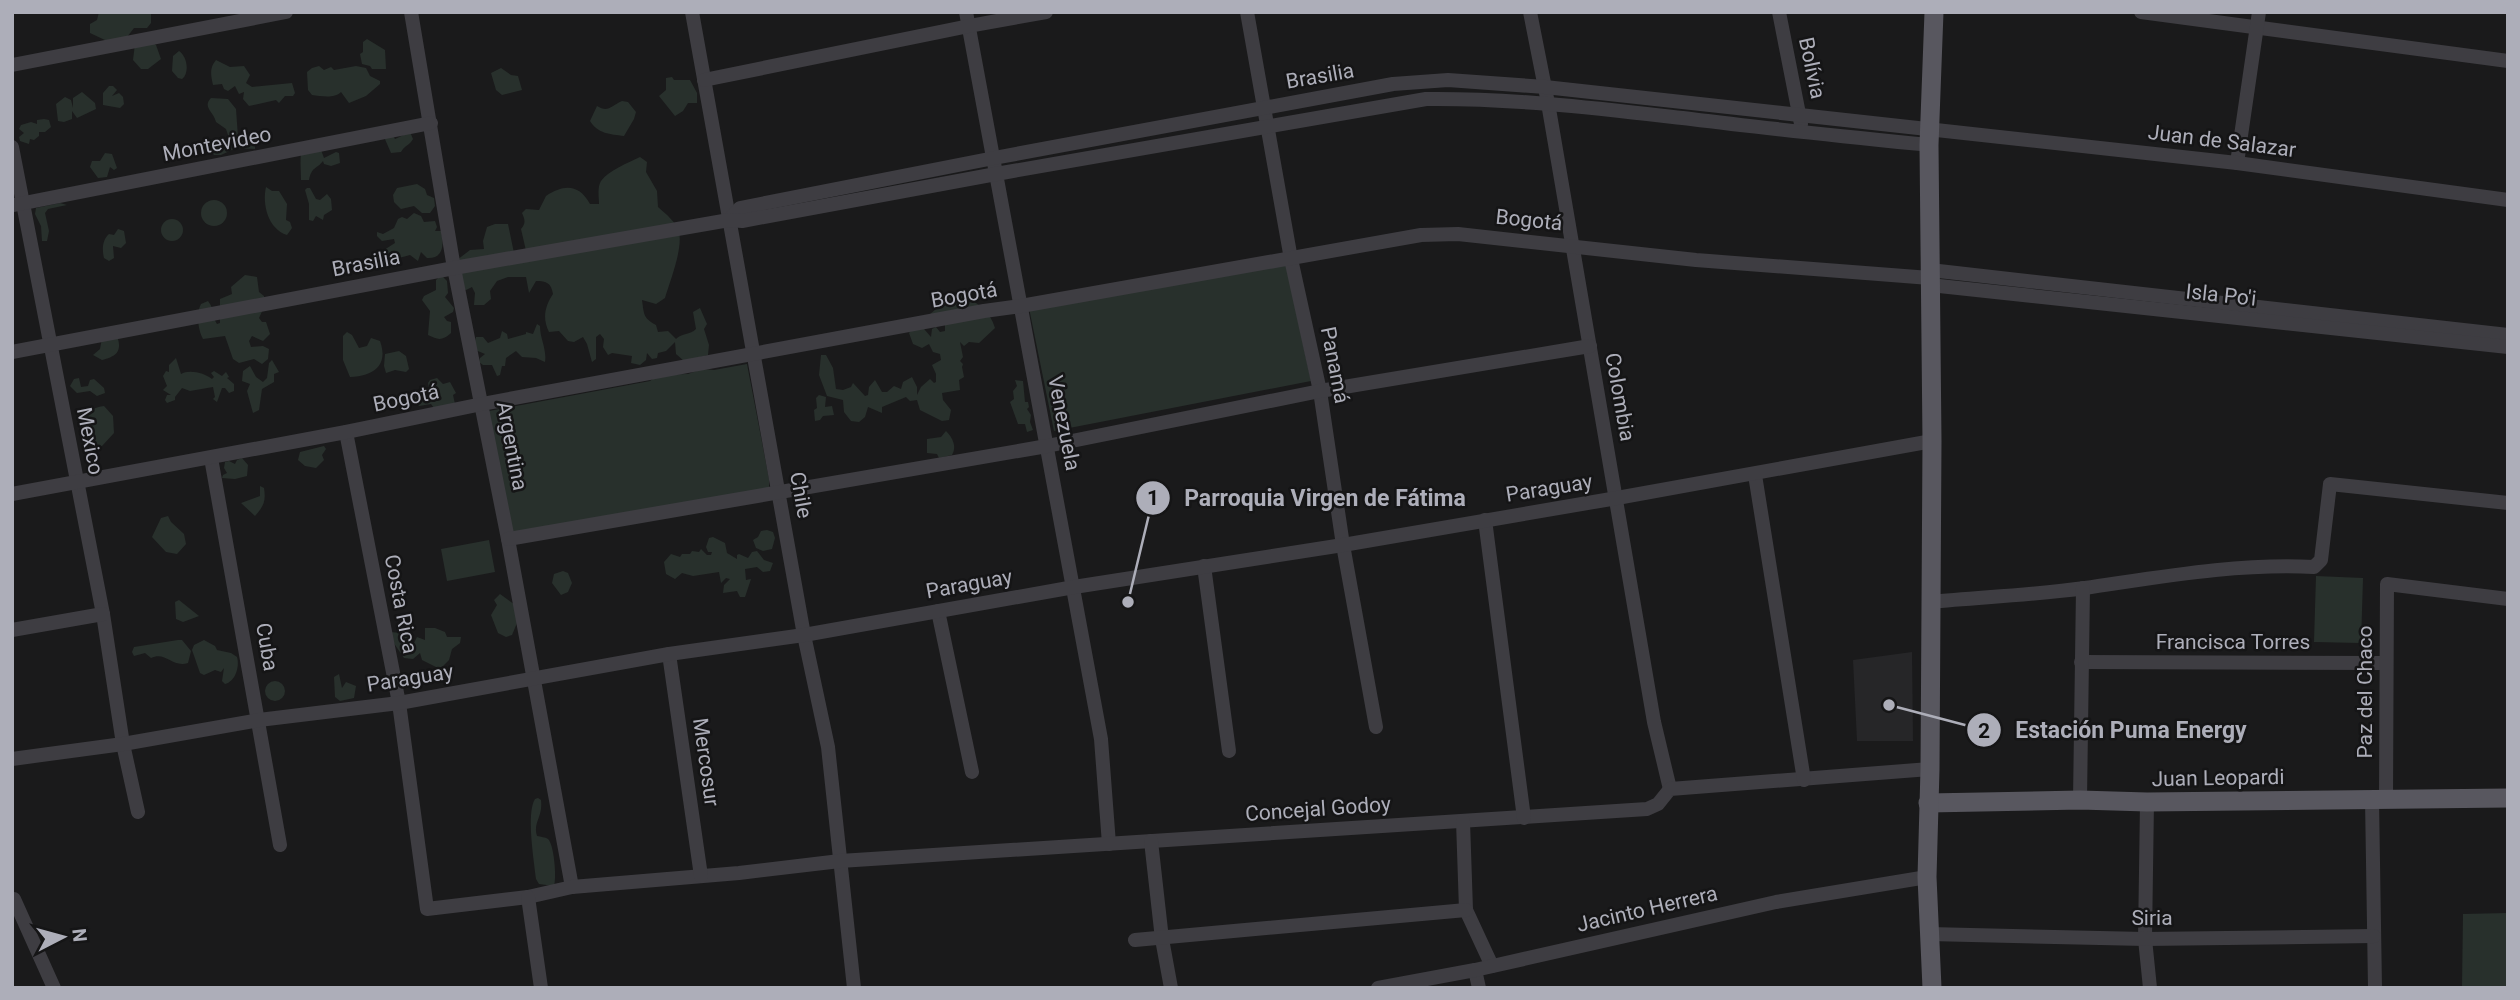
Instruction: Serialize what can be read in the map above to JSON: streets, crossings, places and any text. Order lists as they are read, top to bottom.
{
  "streets": {
    "main road": ["Juan Leopardi"],
    "street": [
      "Bolívia",
      "Brasilia",
      "Juan de Salazar",
      "Montevideo",
      "Bogotá",
      "Isla Po'i",
      "Panamá",
      "Colombia",
      "Venezuela",
      "Mexico",
      "Argentina",
      "Paraguay",
      "Chile",
      "Costa Rica",
      "Francisca Torres",
      "Cuba",
      "Paz del Chaco",
      "Mercosur",
      "Concejal Godoy",
      "Jacinto Herrera",
      "Siria"
    ]
  },
  "crossings": [
    ["Bolívia", "Brasilia"],
    ["Brasilia", "Juan de Salazar"],
    ["Brasilia", "Panamá"],
    ["Brasilia", "Colombia"],
    ["Brasilia", "Venezuela"],
    ["Brasilia", "Mexico"],
    ["Brasilia", "Argentina"],
    ["Brasilia", "Chile"],
    ["Montevideo", "Mexico"],
    ["Montevideo", "Argentina"],
    ["Bogotá", "Isla Po'i"],
    ["Bogotá", "Panamá"],
    ["Bogotá", "Colombia"],
    ["Bogotá", "Venezuela"],
    ["Bogotá", "Mexico"],
    ["Bogotá", "Argentina"],
    ["Bogotá", "Chile"],
    ["Bogotá", "Costa Rica"],
    ["Bogotá", "Cuba"],
    ["Panamá", "Paraguay"],
    ["Colombia", "Paraguay"],
    ["Colombia", "Concejal Godoy"],
    ["Venezuela", "Paraguay"],
    ["Venezuela", "Concejal Godoy"],
    ["Mexico", "Paraguay"],
    ["Argentina", "Paraguay"],
    ["Argentina", "Concejal Godoy"],
    ["Paraguay", "Chile"],
    ["Paraguay", "Costa Rica"],
    ["Paraguay", "Cuba"],
    ["Paraguay", "Mercosur"],
    ["Chile", "Concejal Godoy"],
    ["Costa Rica", "Concejal Godoy"],
    ["Francisca Torres", "Paz del Chaco"],
    ["Paz del Chaco", "Juan Leopardi"],
    ["Paz del Chaco", "Siria"],
    ["Mercosur", "Concejal Godoy"]
  ],
  "places": ["Parroquia Virgen de Fátima", "Estación Puma Energy"],
  "north": "right"
}
